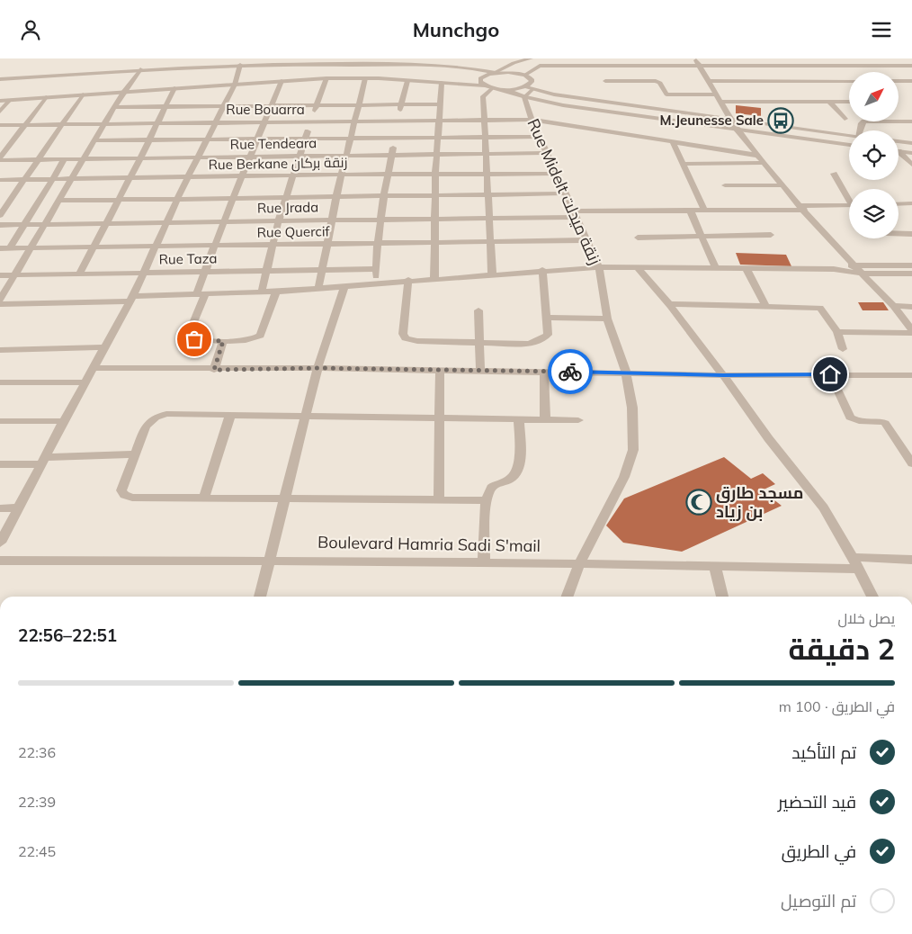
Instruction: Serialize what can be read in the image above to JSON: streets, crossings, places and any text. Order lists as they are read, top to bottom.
{
  "streets": {
    "street": [
      "Rue Bouarra",
      "Rue Tendeara",
      "Rue Berkane زنقة بركان",
      "Rue Midelt زنقة ميدلت",
      "Rue Jrada",
      "Rue Quercif",
      "Rue Taza",
      "Boulevard Hamria Sadi S'mail"
    ]
  },
  "crossings": [
    ["Rue Bouarra", "Rue Midelt زنقة ميدلت"],
    ["Rue Tendeara", "Rue Midelt زنقة ميدلت"],
    ["Rue Berkane زنقة بركان", "Rue Midelt زنقة ميدلت"],
    ["Rue Midelt زنقة ميدلت", "Rue Jrada"],
    ["Rue Midelt زنقة ميدلت", "Rue Quercif"],
    ["Rue Midelt زنقة ميدلت", "Boulevard Hamria Sadi S'mail"]
  ],
  "places": {
    "bus stop": ["M.Jeunesse Sale"],
    "mosque": ["مسجد طارق بن زياد"]
  },
  "north": "top right",
  "page": {
    "header": "Munchgo",
    "heading": ["2 دقيقة", "يصل خلال", "22:51–22:56"],
    "bar": "في الطريق · 100 m",
    "list": [
      ["تم التأكيد", "22:36"],
      ["قيد التحضير", "22:39"],
      ["في الطريق", "22:45"],
      "تم التوصيل"
    ]
  }
}
